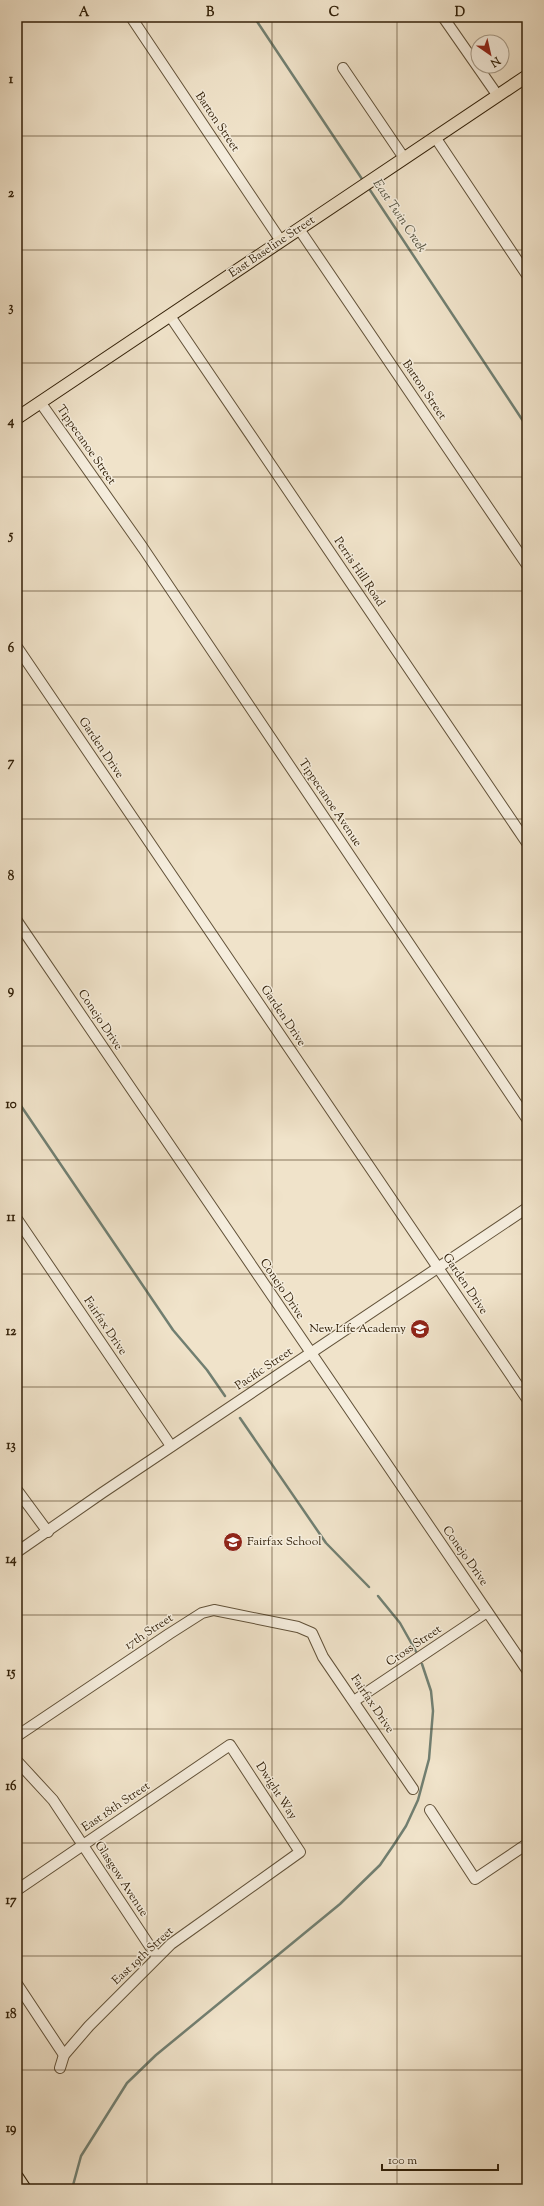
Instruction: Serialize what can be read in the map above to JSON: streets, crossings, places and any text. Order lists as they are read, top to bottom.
{
  "streets": {
    "main road": ["East Baseline Street"],
    "street": [
      "Barton Street",
      "Tippecanoe Street",
      "Perris Hill Road",
      "Garden Drive",
      "Tippecanoe Avenue",
      "Conejo Drive",
      "Fairfax Drive",
      "Pacific Street",
      "17th Street",
      "Cross Street",
      "Dwight Way",
      "East 18th Street",
      "Glasgow Avenue",
      "East 19th Street"
    ]
  },
  "crossings": [
    ["Barton Street", "East Baseline Street"],
    ["East Baseline Street", "Tippecanoe Street"],
    ["East Baseline Street", "Perris Hill Road"],
    ["Tippecanoe Street", "Tippecanoe Avenue"],
    ["Garden Drive", "Pacific Street"],
    ["Conejo Drive", "Pacific Street"],
    ["Conejo Drive", "Cross Street"],
    ["Fairfax Drive", "Pacific Street"],
    ["Fairfax Drive", "17th Street"],
    ["Fairfax Drive", "Cross Street"],
    ["Dwight Way", "East 18th Street"],
    ["Dwight Way", "East 19th Street"],
    ["East 18th Street", "Glasgow Avenue"],
    ["Glasgow Avenue", "East 19th Street"]
  ],
  "water": ["East Twin Creek"],
  "places": {
    "school or university": ["New Life Academy", "Fairfax School"]
  },
  "scale_bar": "100 m",
  "north": "bottom right",
  "grid": {
    "columns": [
      "A",
      "B",
      "C",
      "D"
    ],
    "rows": [
      "1",
      "2",
      "3",
      "4",
      "5",
      "6",
      "7",
      "8",
      "9",
      "10",
      "11",
      "12",
      "13",
      "14",
      "15",
      "16",
      "17",
      "18",
      "19"
    ]
  }
}
